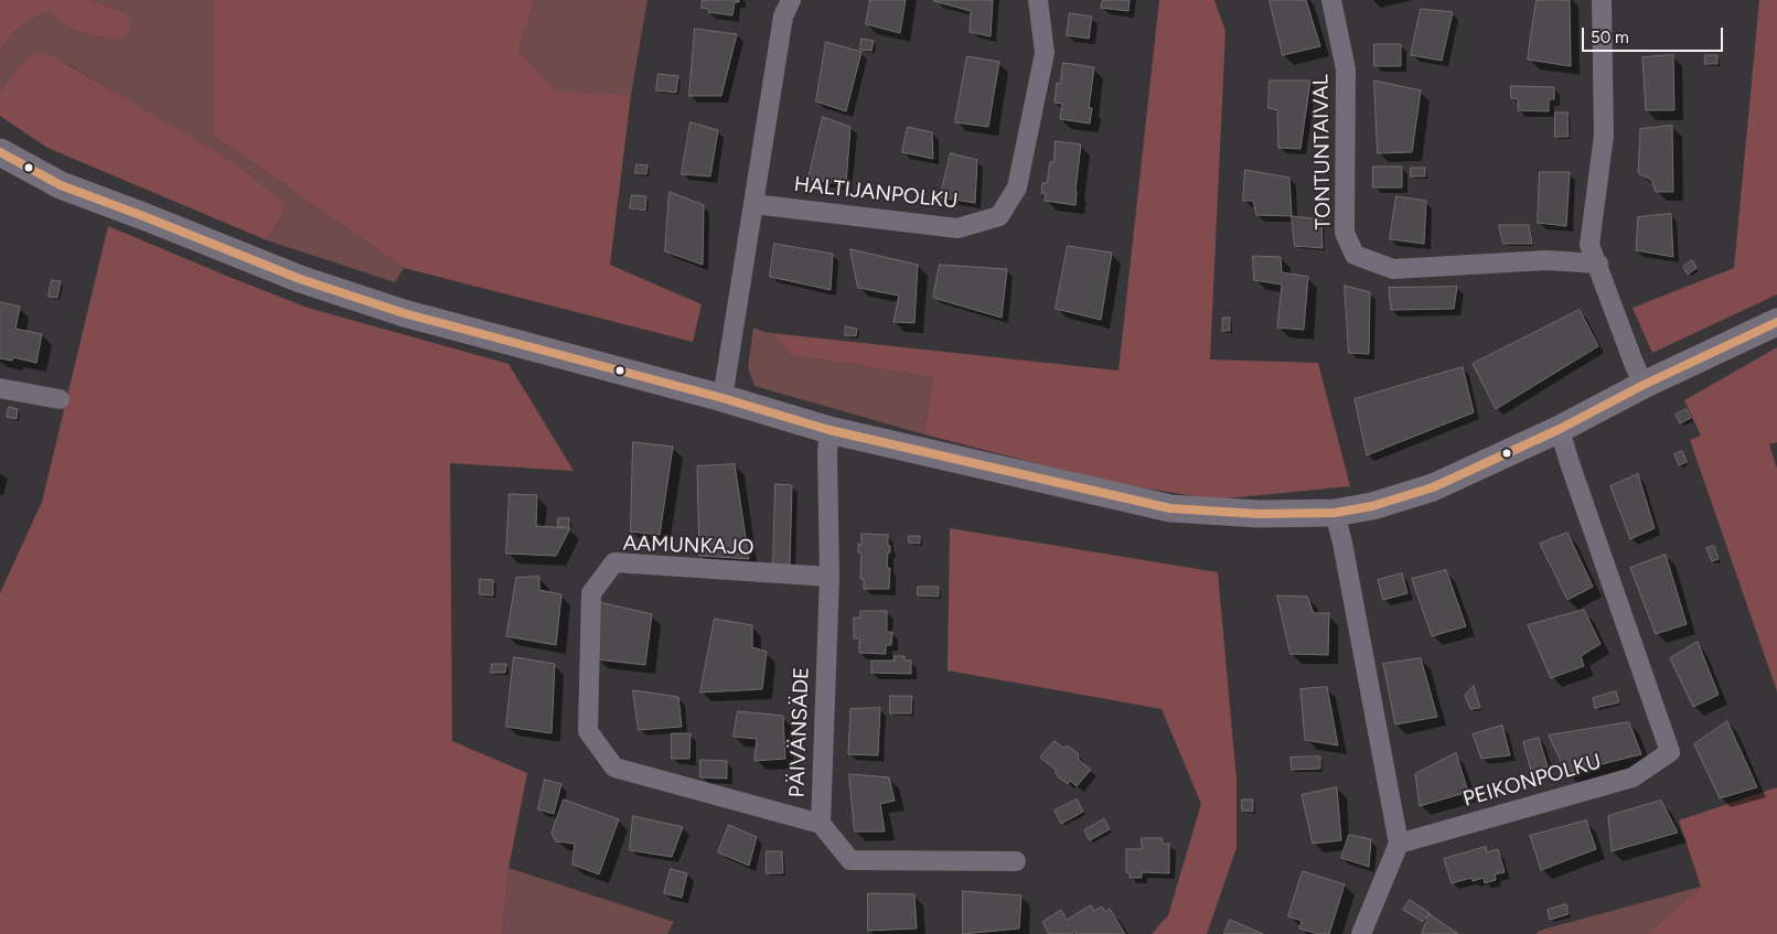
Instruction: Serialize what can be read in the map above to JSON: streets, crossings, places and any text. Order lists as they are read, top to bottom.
{
  "streets": {
    "street": [
      "TONTUNTAIVAL",
      "HALTIJANPOLKU",
      "AAMUNKAJO",
      "PÄIVÄNSÄDE",
      "PEIKONPOLKU"
    ]
  },
  "crossings": [
    ["AAMUNKAJO", "PÄIVÄNSÄDE"]
  ],
  "scale_bar": "50 m"
}
